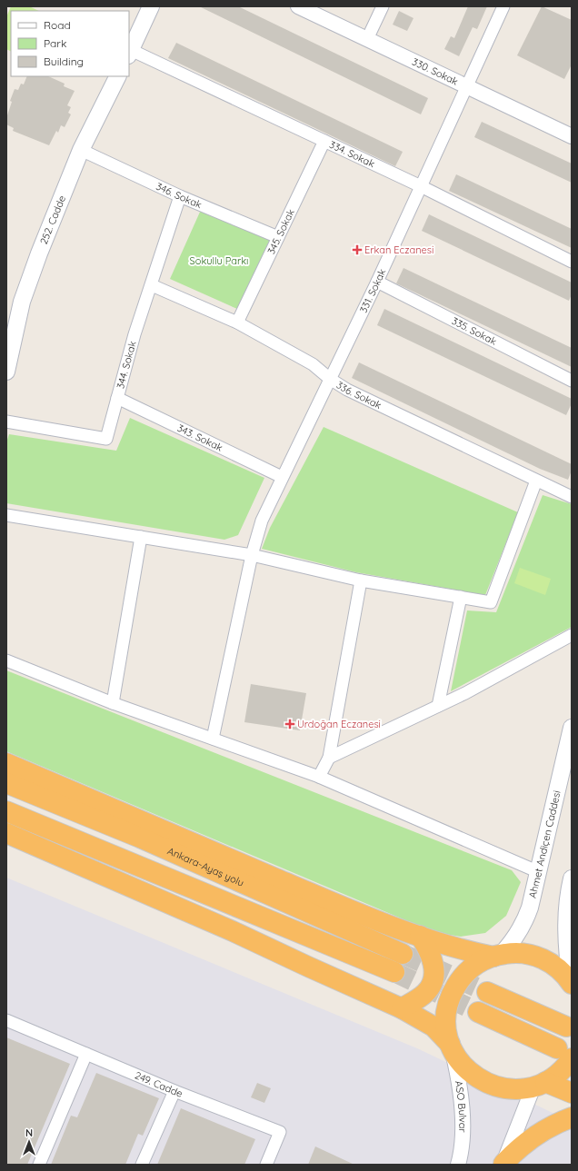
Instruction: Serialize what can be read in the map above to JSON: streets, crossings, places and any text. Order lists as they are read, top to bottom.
{
  "streets": {
    "highway": ["Ankara-Ayaş yolu"],
    "main road": ["252. Cadde", "Ahmet Andiçen Caddesi"],
    "street": [
      "330. Sokak",
      "334. Sokak",
      "346. Sokak",
      "345. Sokak",
      "331. Sokak",
      "335. Sokak",
      "344. Sokak",
      "336. Sokak",
      "343. Sokak",
      "249. Cadde",
      "ASO Bulvar"
    ]
  },
  "crossings": [
    ["330. Sokak", "331. Sokak"],
    ["334. Sokak", "345. Sokak"],
    ["334. Sokak", "331. Sokak"],
    ["346. Sokak", "252. Cadde"],
    ["346. Sokak", "345. Sokak"],
    ["346. Sokak", "344. Sokak"],
    ["345. Sokak", "336. Sokak"],
    ["331. Sokak", "335. Sokak"],
    ["331. Sokak", "336. Sokak"],
    ["331. Sokak", "343. Sokak"],
    ["344. Sokak", "336. Sokak"],
    ["344. Sokak", "343. Sokak"]
  ],
  "parks": ["Sokullu Parkı"],
  "places": {
    "health": ["Erkan Eczanesi", "Urdoğan Eczanesi"]
  },
  "legend": ["Road", "Park", "Building"],
  "north": "top"
}
